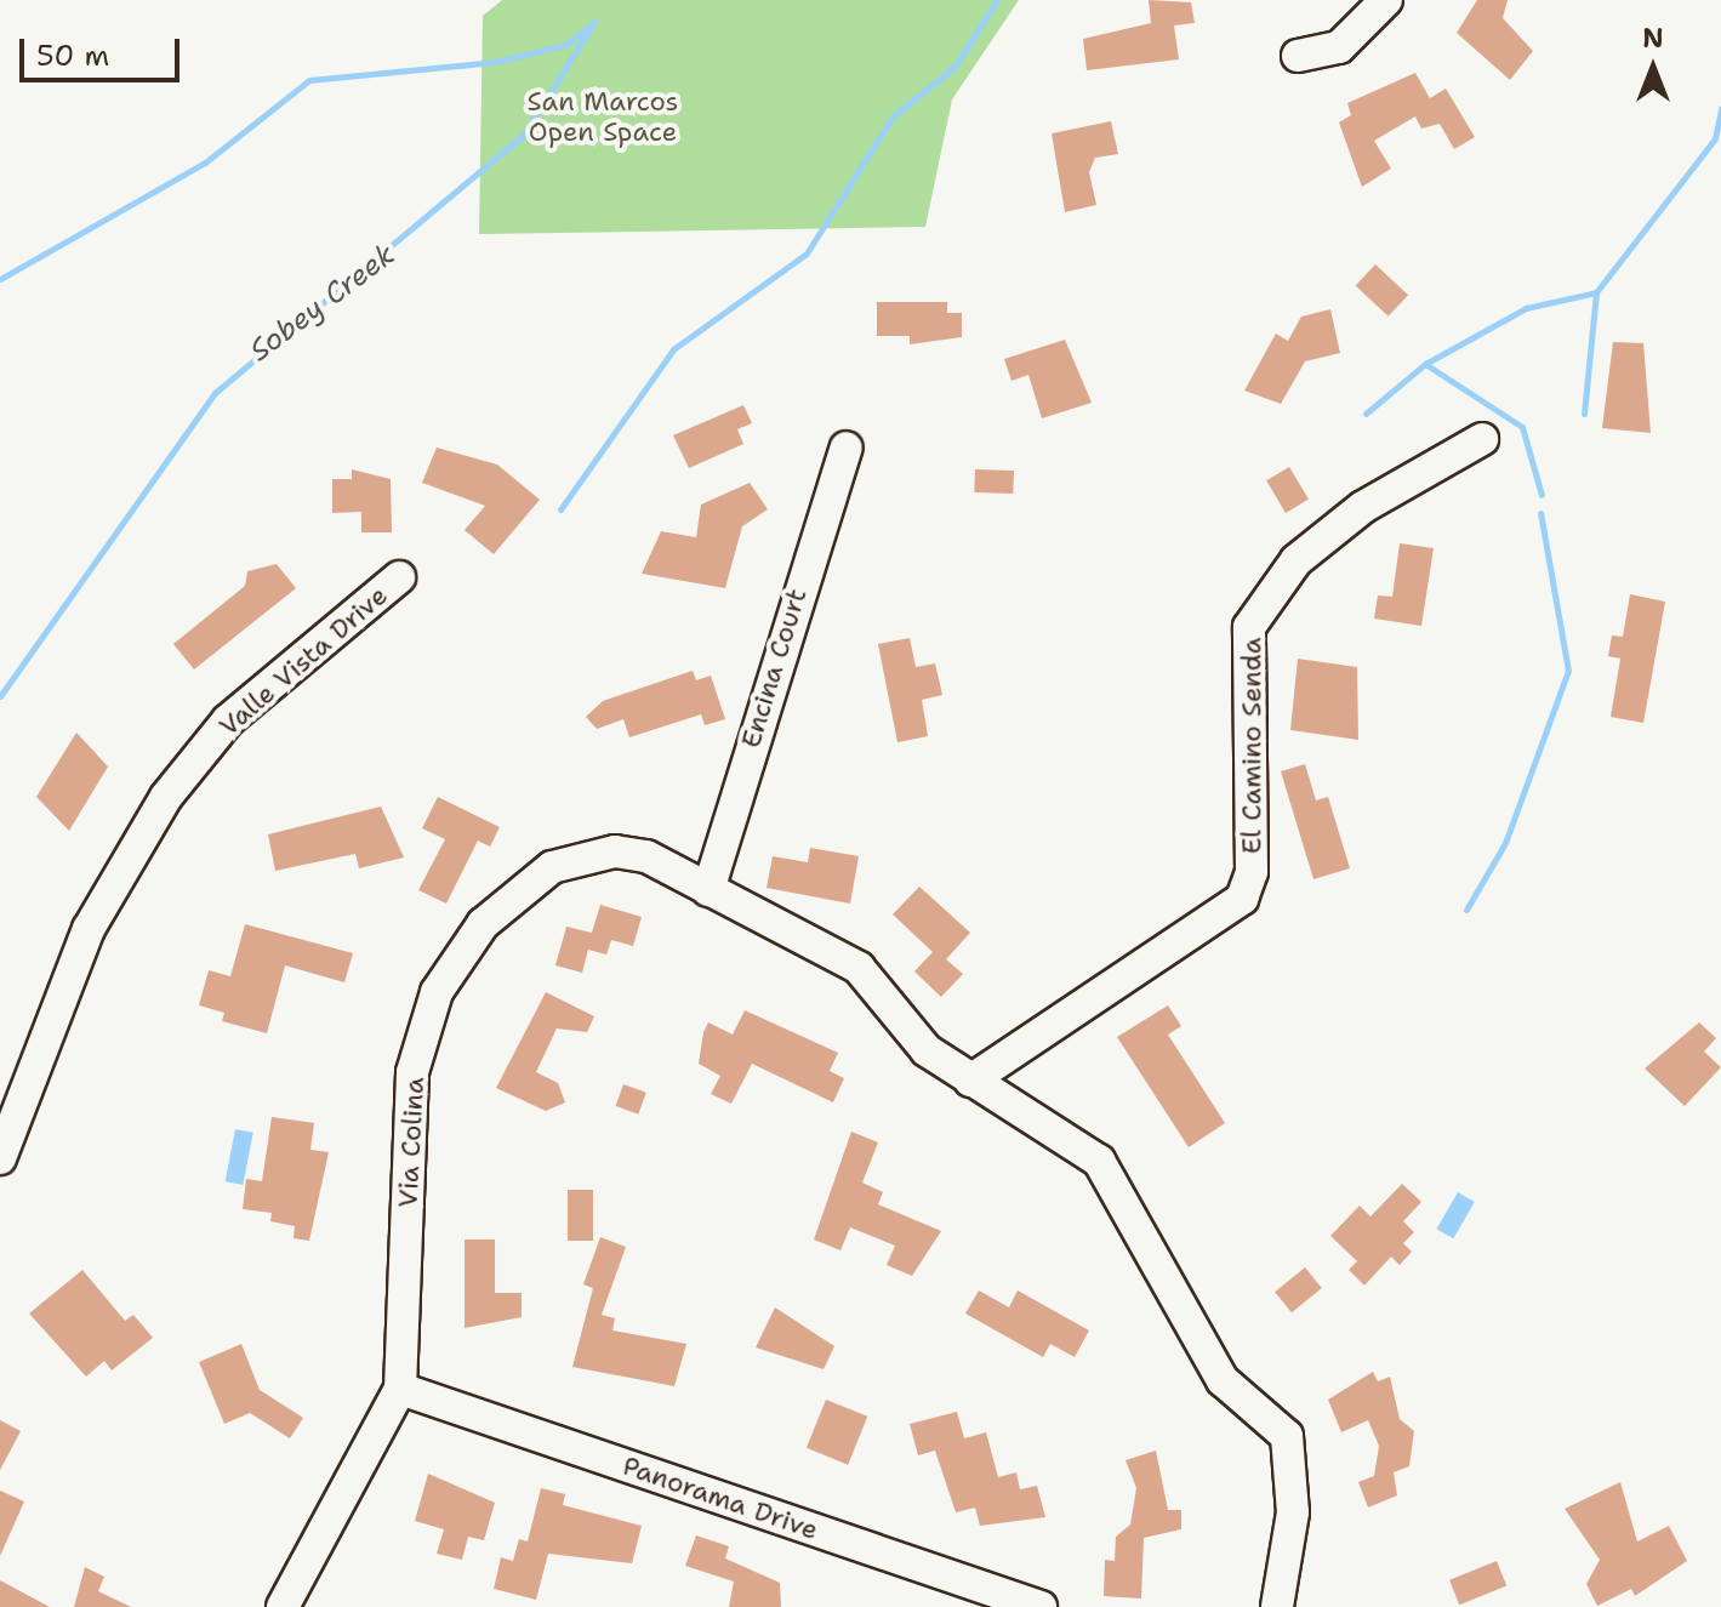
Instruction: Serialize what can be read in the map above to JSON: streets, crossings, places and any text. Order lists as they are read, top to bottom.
{
  "streets": {
    "street": [
      "Valle Vista Drive",
      "Encina Court",
      "El Camino Senda",
      "Via Colina",
      "Panorama Drive"
    ]
  },
  "crossings": [
    ["Encina Court", "Via Colina"],
    ["El Camino Senda", "Via Colina"],
    ["Via Colina", "Panorama Drive"]
  ],
  "water": ["Sobey Creek"],
  "parks": ["San Marcos Open Space"],
  "scale_bar": "50 m",
  "north": "top"
}
